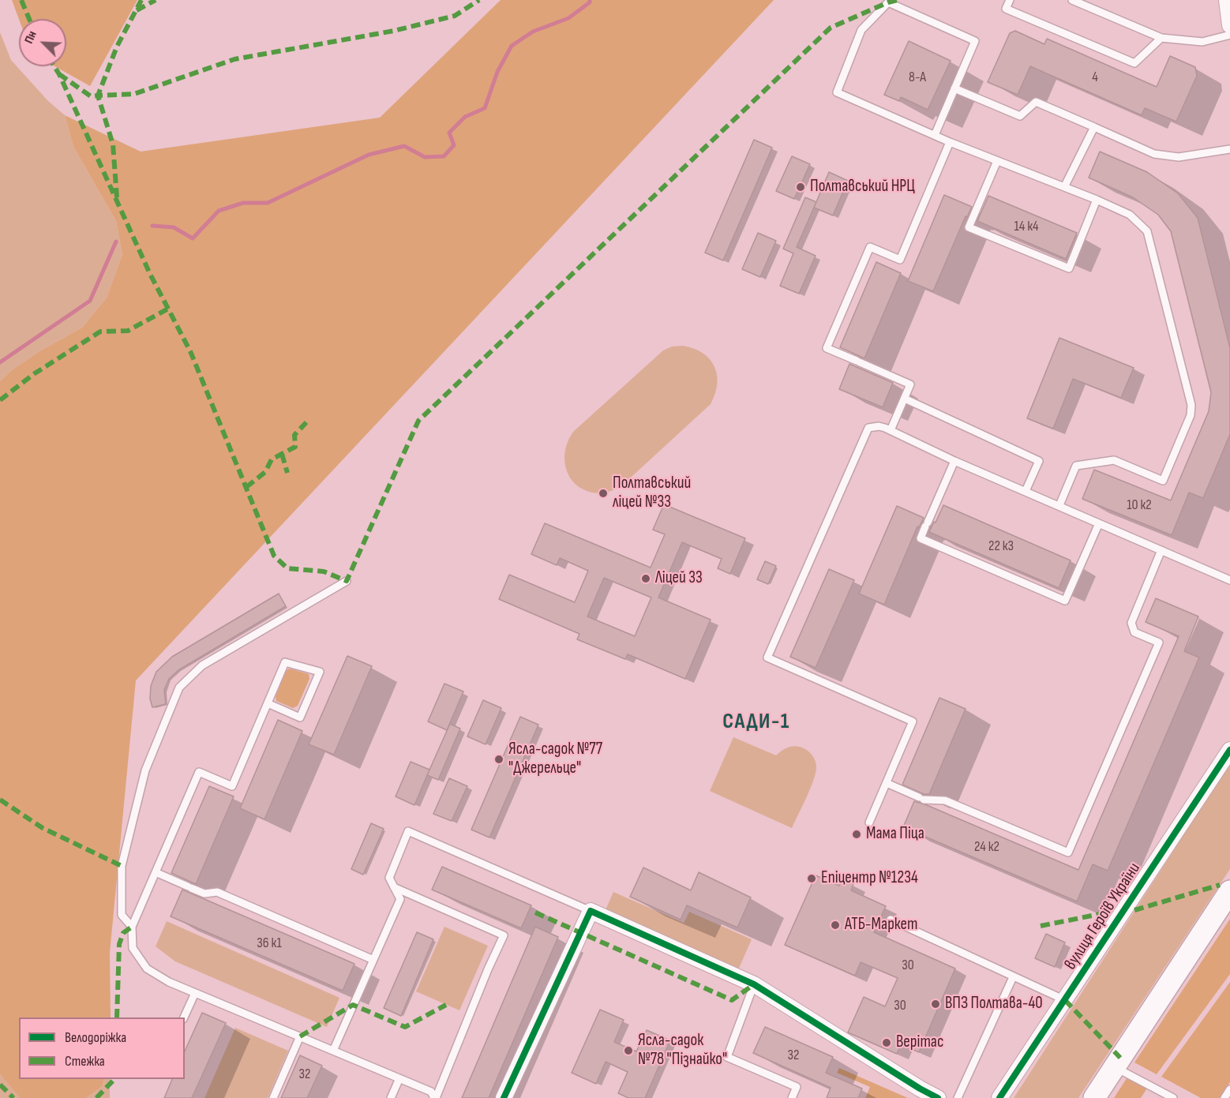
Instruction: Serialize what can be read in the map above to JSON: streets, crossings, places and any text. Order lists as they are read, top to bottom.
{
  "streets": {
    "street": ["вулиця Героїв України"]
  },
  "districts": ["САДИ-1"],
  "places": [
    "Полтавський НРЦ",
    "Полтавський ліцей №33",
    "Ліцей 33",
    "Ясла-садок №77 \"Джерельце\"",
    "Мама Піца",
    "Епіцентр №1234",
    "АТБ-Маркет",
    "ВПЗ Полтава-40",
    "Верітас",
    "Ясла-садок №78 \"Пізнайко\""
  ],
  "house_numbers": [
    "8-А",
    "4",
    "14 к4",
    "10 к2",
    "22 к3",
    "24 к2",
    "36 к1",
    "30",
    "30",
    "32",
    "32"
  ],
  "legend": ["Велодоріжка", "Стежка"],
  "north": "top left"
}
